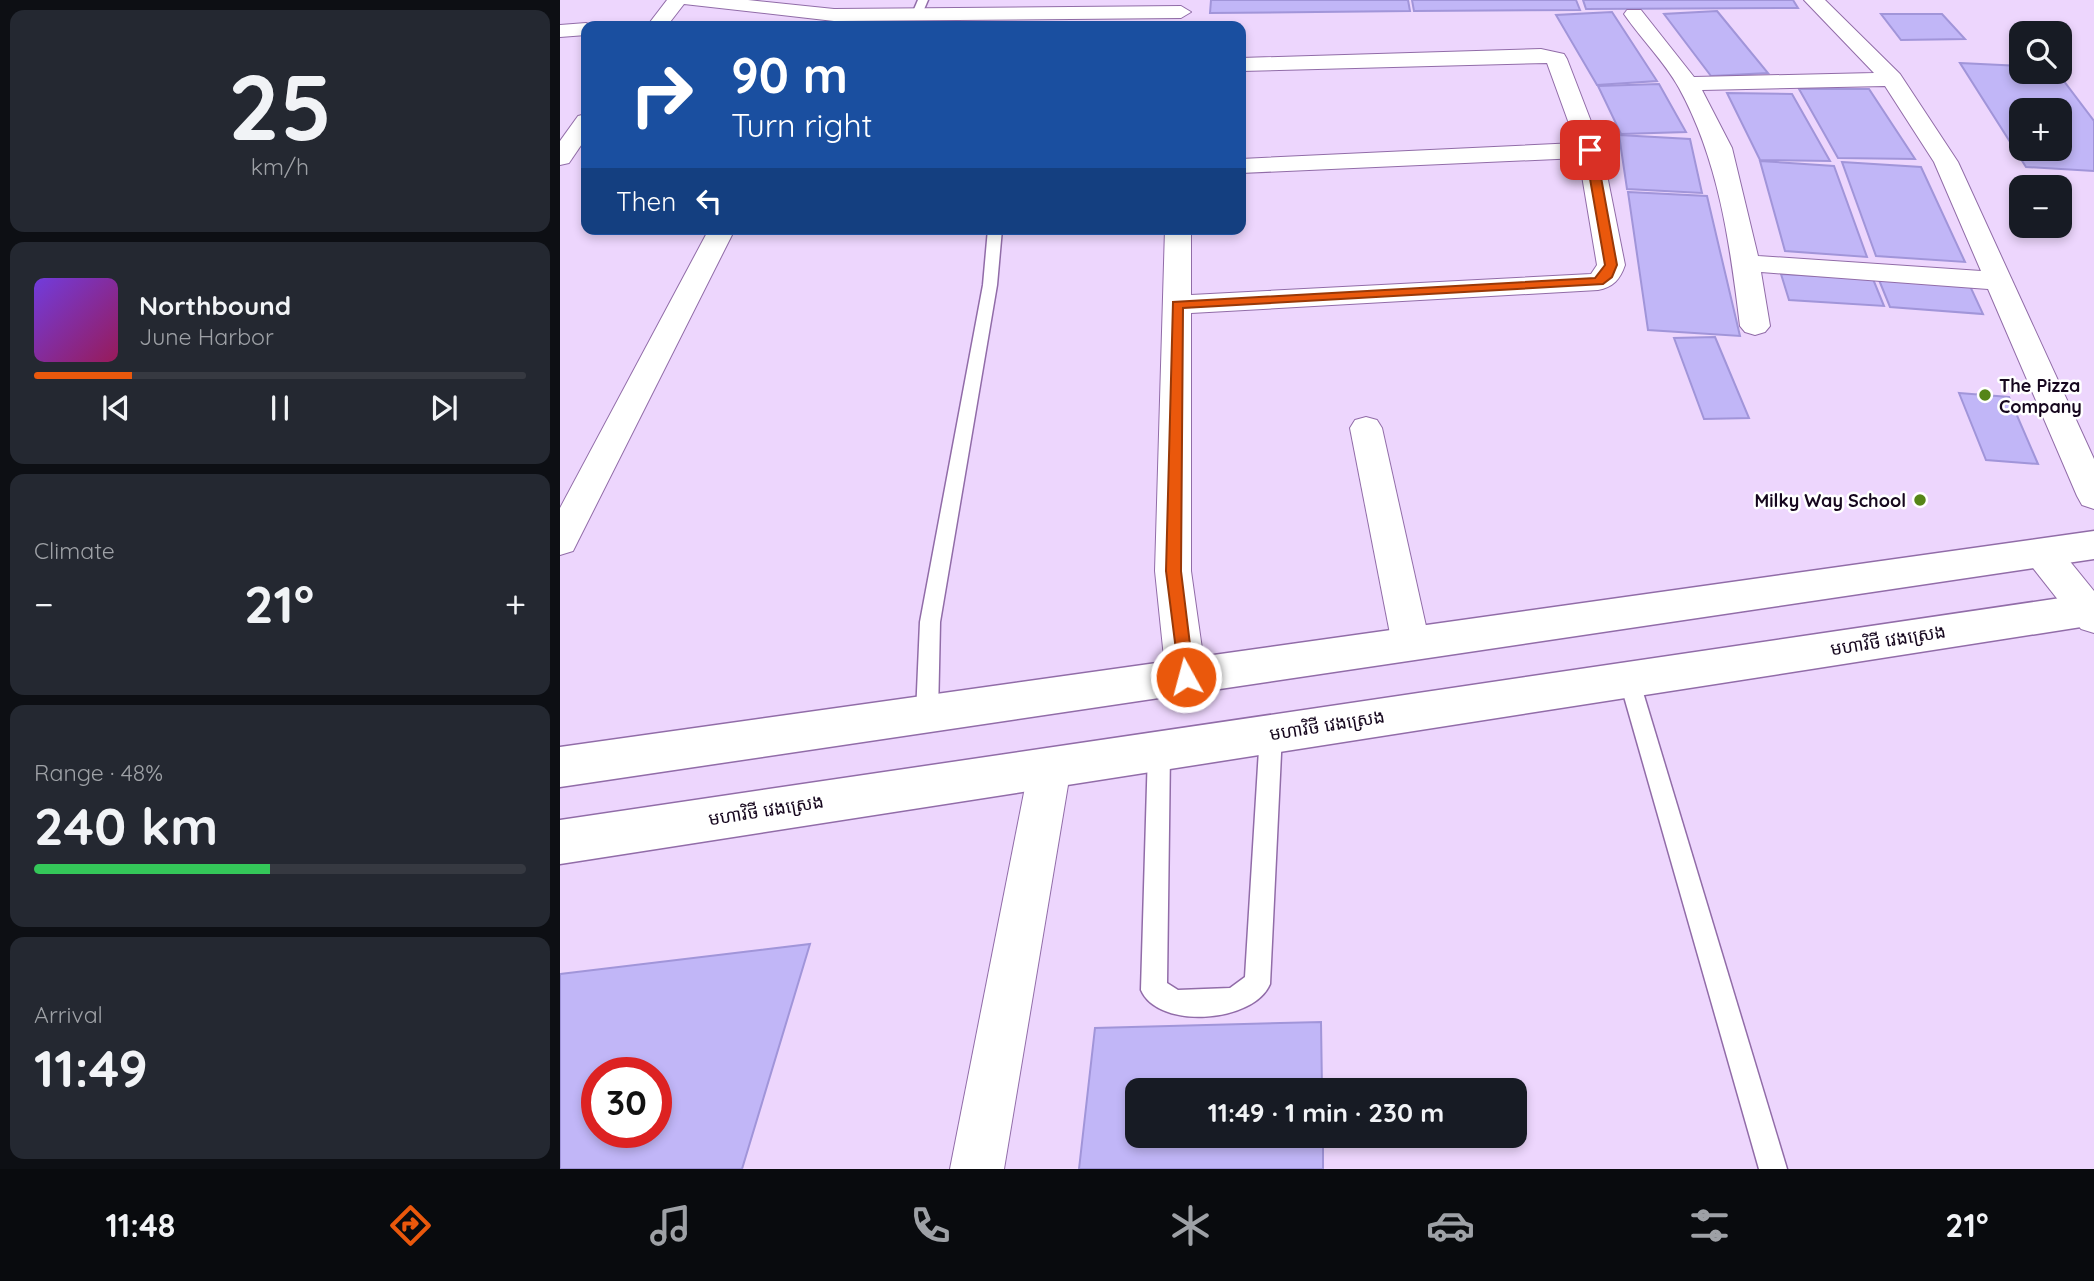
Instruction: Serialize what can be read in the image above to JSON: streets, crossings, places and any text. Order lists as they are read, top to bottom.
{
  "streets": {
    "main road": ["មហាវិថី វេងស្រេង"]
  },
  "places": ["The Pizza Company", "Milky Way School"],
  "page": {
    "tile": [
      ["25", "km/h"],
      "Climate",
      ["Range · 48%", "240 km"],
      ["Arrival", "11:49"]
    ],
    "map_buttons": ["+", "−"],
    "turn": ["90 m", "Turn right"],
    "then": "Then",
    "song": ["Northbound", "June Harbor"],
    "heat": ["−", "21°", "+"],
    "limit": "30",
    "trip": "11:49 · 1 min · 230 m",
    "tabs": ["11:48", "21°"]
  }
}
